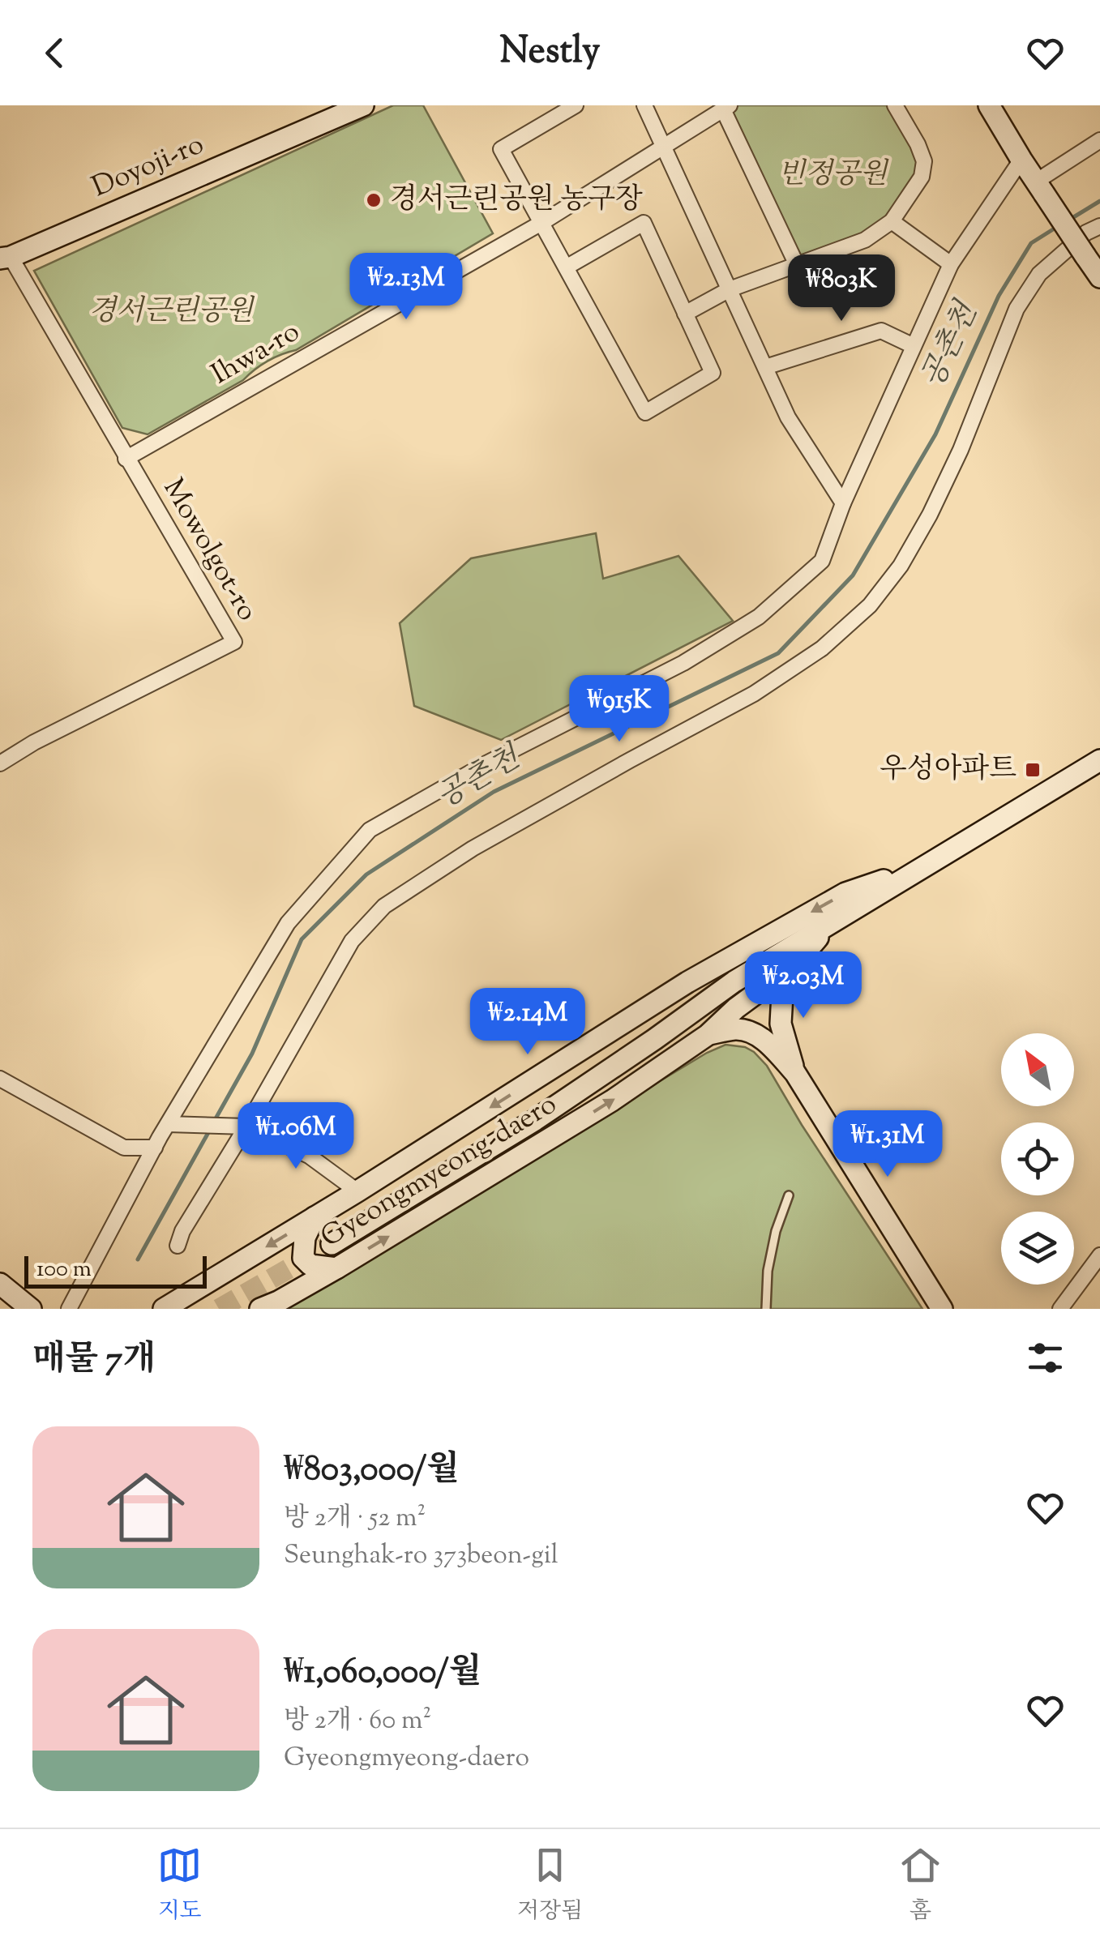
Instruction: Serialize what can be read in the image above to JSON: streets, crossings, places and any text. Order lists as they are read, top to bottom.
{
  "streets": {
    "main road": ["Doyoji-ro", "Gyeongmyeong-daero"],
    "street": ["Ihwa-ro", "Mowolgot-ro"]
  },
  "crossings": [
    ["Doyoji-ro", "Mowolgot-ro"],
    ["Ihwa-ro", "Mowolgot-ro"]
  ],
  "water": ["공촌천"],
  "parks": ["빈정공원", "경서근린공원"],
  "places": {
    "other": ["경서근린공원 농구장"],
    "transit": ["우성아파트"]
  },
  "scale_bar": "100 m",
  "north": "top left",
  "page": {
    "header": "Nestly",
    "price": [
      "₩2.13M",
      "₩803K",
      "₩915K",
      "₩2.03M",
      "₩2.14M",
      "₩1.06M",
      "₩1.31M"
    ],
    "scale": "100 m",
    "heading": "매물 7개",
    "list": [
      {
        "name": "₩803,000/월",
        "note": "방 2개 · 52 m² · Seunghak-ro 373beon-gil"
      },
      {
        "name": "₩1,060,000/월",
        "note": "방 2개 · 60 m² · Gyeongmyeong-daero"
      }
    ],
    "tabs": ["지도", "저장됨", "홈"]
  }
}
